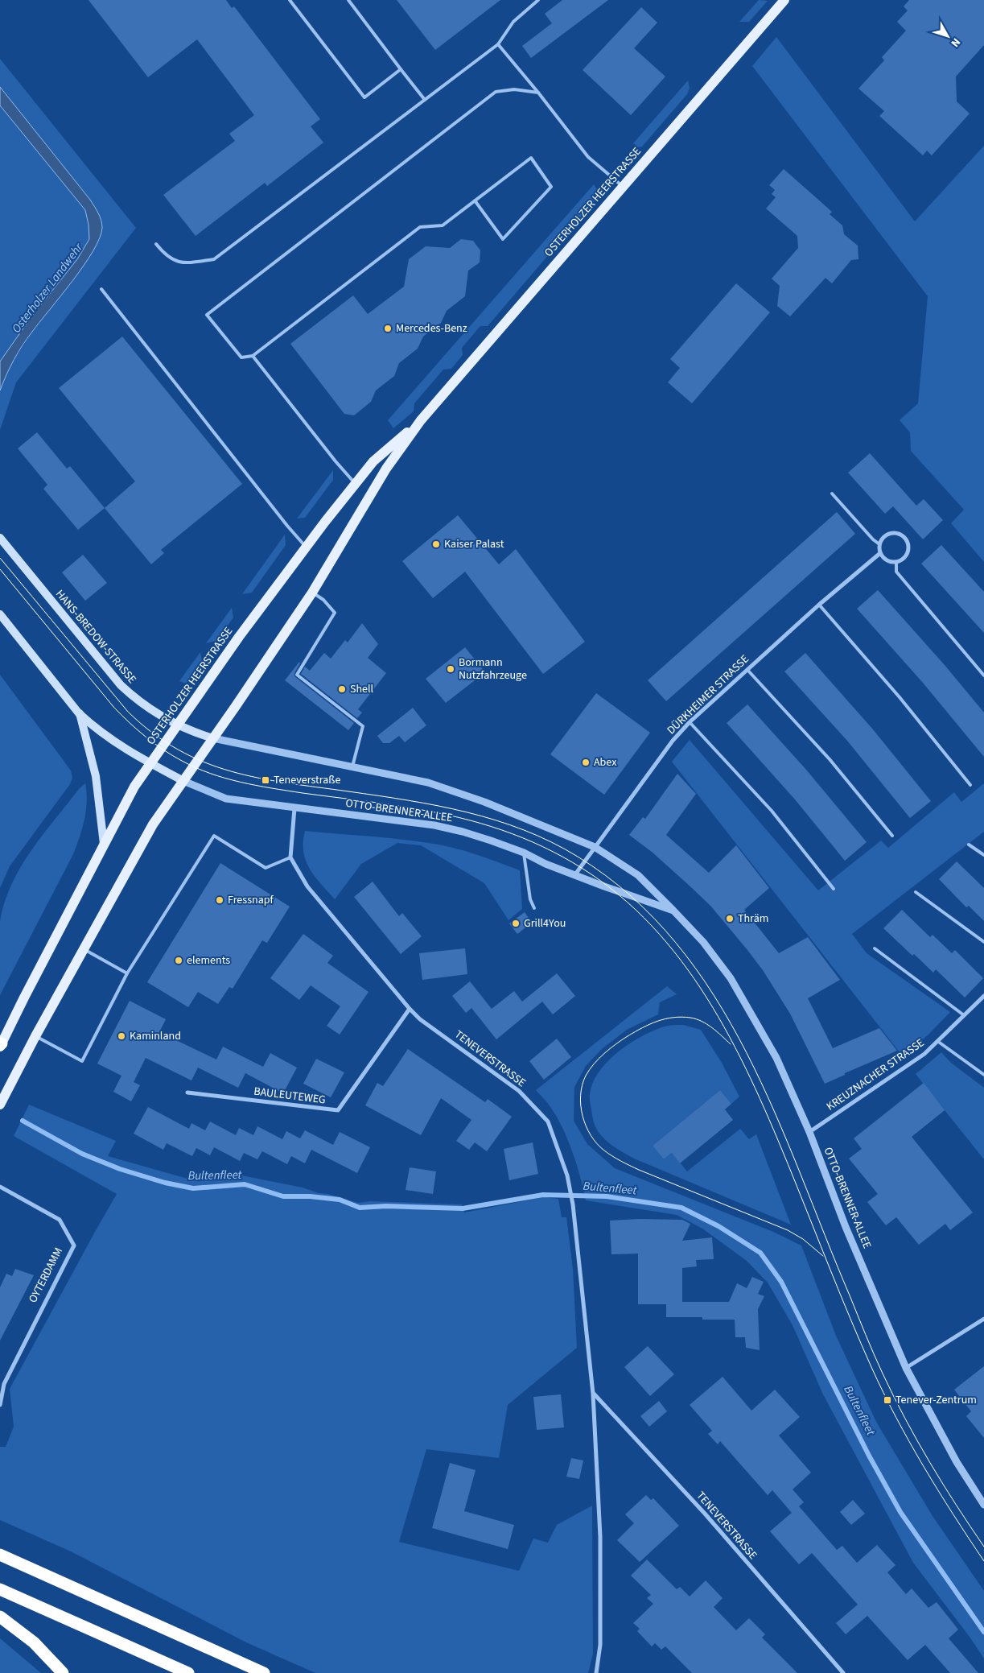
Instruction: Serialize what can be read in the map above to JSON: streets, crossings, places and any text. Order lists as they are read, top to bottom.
{
  "streets": {
    "main road": ["OSTERHOLZER HEERSTRASSE", "HANS-BREDOW-STRASSE"],
    "street": [
      "DÜRKHEIMER STRASSE",
      "OTTO-BRENNER-ALLEE",
      "TENEVERSTRASSE",
      "KREUZNACHER STRASSE",
      "BAULEUTEWEG",
      "OYTERDAMM"
    ]
  },
  "crossings": [
    ["OSTERHOLZER HEERSTRASSE", "HANS-BREDOW-STRASSE"],
    ["OSTERHOLZER HEERSTRASSE", "OTTO-BRENNER-ALLEE"],
    ["HANS-BREDOW-STRASSE", "OTTO-BRENNER-ALLEE"],
    ["DÜRKHEIMER STRASSE", "OTTO-BRENNER-ALLEE"],
    ["OTTO-BRENNER-ALLEE", "KREUZNACHER STRASSE"],
    ["TENEVERSTRASSE", "BAULEUTEWEG"]
  ],
  "water": ["Osterholzer Landwehr", "Bultenfleet"],
  "places": {
    "other": [
      "Mercedes-Benz",
      "Kaiser Palast",
      "Bormann Nutzfahrzeuge",
      "Shell",
      "Abex",
      "Fressnapf",
      "Thräm",
      "Grill4You",
      "elements",
      "Kaminland"
    ],
    "transit": ["Teneverstraße", "Tenever-Zentrum"]
  },
  "north": "bottom right"
}
